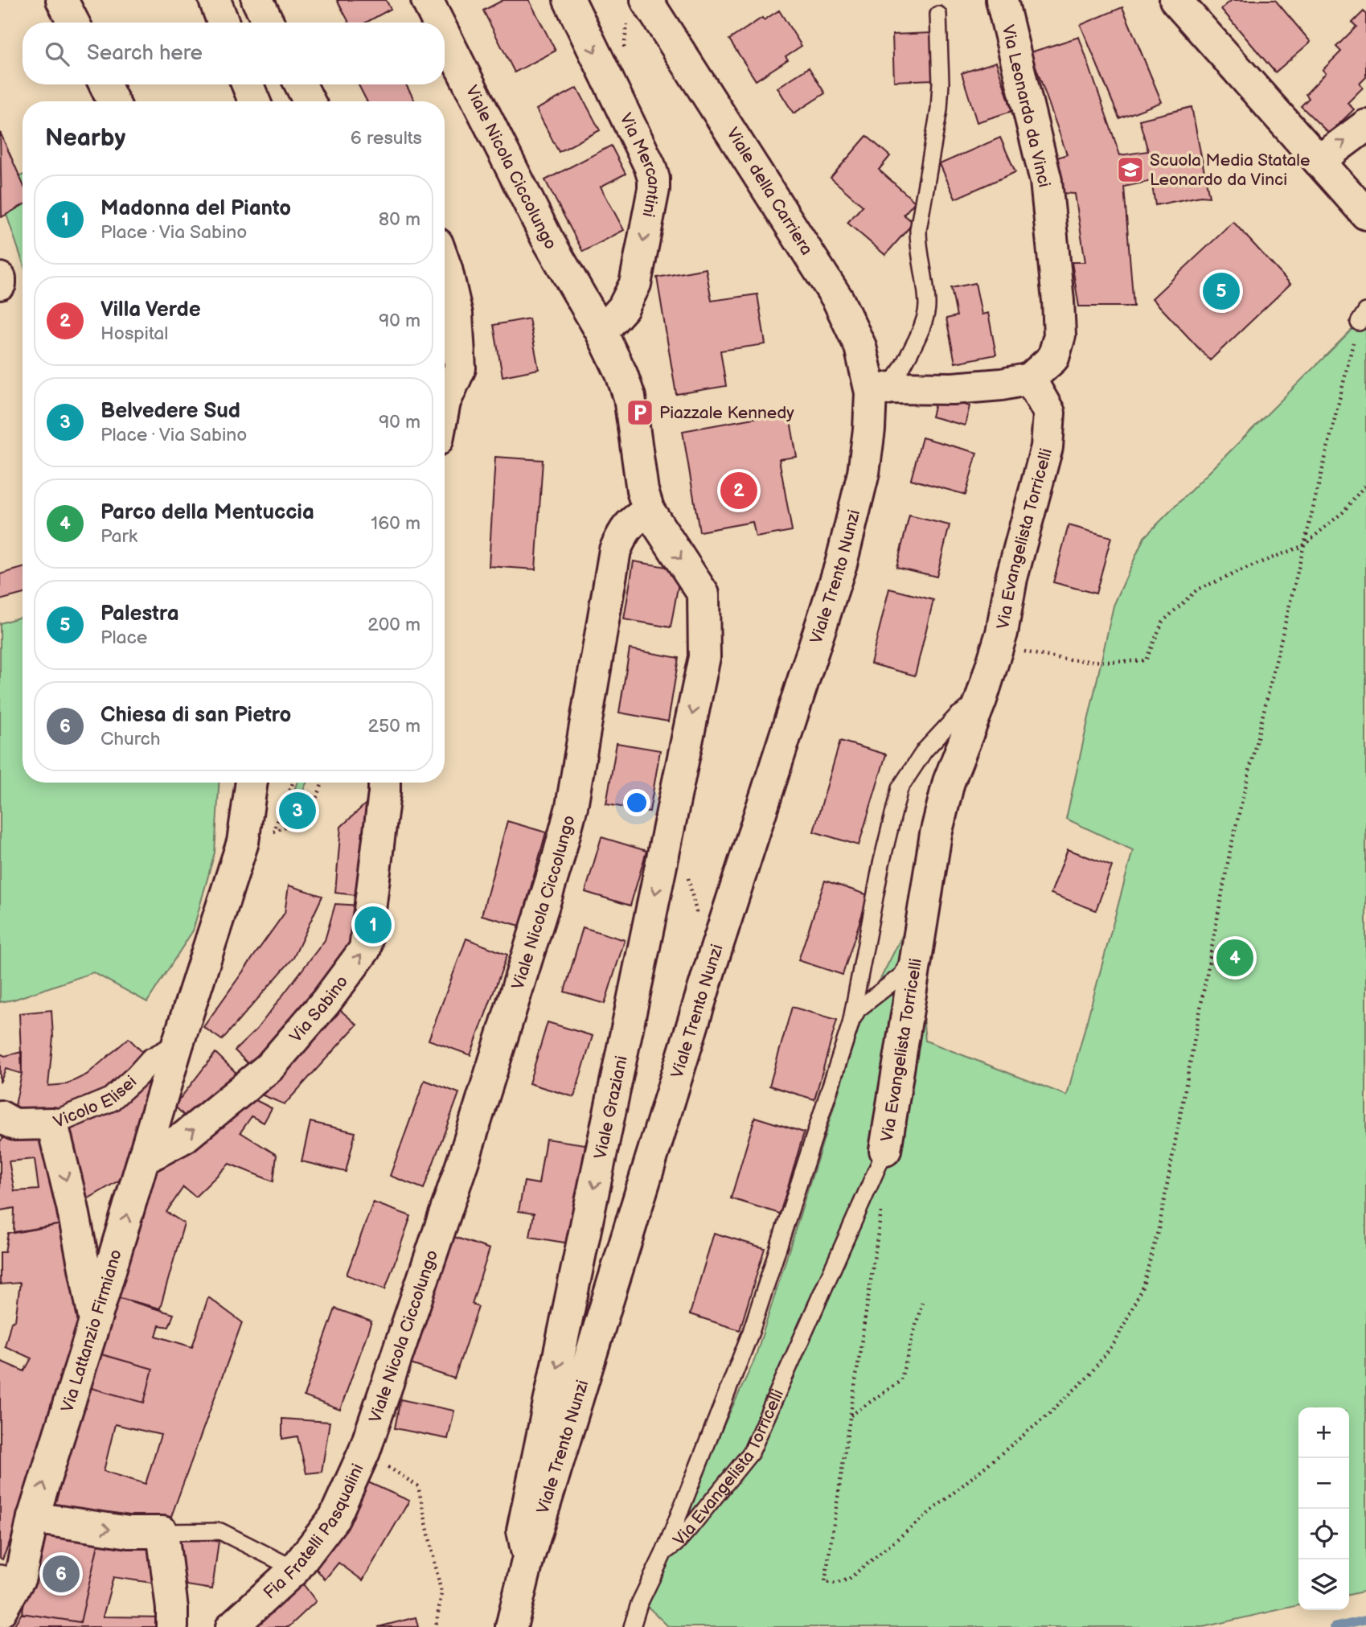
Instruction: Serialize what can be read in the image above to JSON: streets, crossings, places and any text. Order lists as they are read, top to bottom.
{
  "streets": {
    "street": [
      "Via Leonardo da Vinci",
      "Via Mercantini",
      "Viale Nicola Ciccolungo",
      "Viale della Carriera",
      "Via Evangelista Torricelli",
      "Viale Trento Nunzi",
      "Via Sabino",
      "Vicolo Elisei",
      "Viale Graziani",
      "Via Lattanzio Firmiano",
      "Fia Fratelli Pasqualini"
    ]
  },
  "crossings": [
    ["Via Leonardo da Vinci", "Via Evangelista Torricelli"],
    ["Via Mercantini", "Viale Nicola Ciccolungo"],
    ["Viale Nicola Ciccolungo", "Viale Graziani"],
    ["Viale Nicola Ciccolungo", "Fia Fratelli Pasqualini"],
    ["Viale della Carriera", "Viale Trento Nunzi"],
    ["Viale Trento Nunzi", "Viale Graziani"],
    ["Via Sabino", "Via Lattanzio Firmiano"],
    ["Vicolo Elisei", "Via Lattanzio Firmiano"]
  ],
  "one_way": [
    "Via Mercantini",
    "Via Sabino",
    "Viale Graziani",
    "Via Lattanzio Firmiano"
  ],
  "places": {
    "school or university": ["Scuola Media Statale Leonardo da Vinci"],
    "parking": ["Piazzale Kennedy"]
  },
  "page": {
    "search": "Search here",
    "heading": ["Nearby", "6 results"],
    "list": [
      {
        "mark": "1",
        "name": "Madonna del Pianto",
        "note": "Place · Via Sabino",
        "value": "80 m"
      },
      {
        "mark": "2",
        "name": "Villa Verde",
        "note": "Hospital",
        "value": "90 m"
      },
      {
        "mark": "3",
        "name": "Belvedere Sud",
        "note": "Place · Via Sabino",
        "value": "90 m"
      },
      {
        "mark": "4",
        "name": "Parco della Mentuccia",
        "note": "Park",
        "value": "160 m"
      },
      {
        "mark": "5",
        "name": "Palestra",
        "note": "Place",
        "value": "200 m"
      },
      {
        "mark": "6",
        "name": "Chiesa di san Pietro",
        "note": "Church",
        "value": "250 m"
      }
    ],
    "pins": [
      "5",
      "2",
      "3",
      "1",
      "4",
      "6"
    ],
    "map_buttons": ["+", "−"]
  }
}
